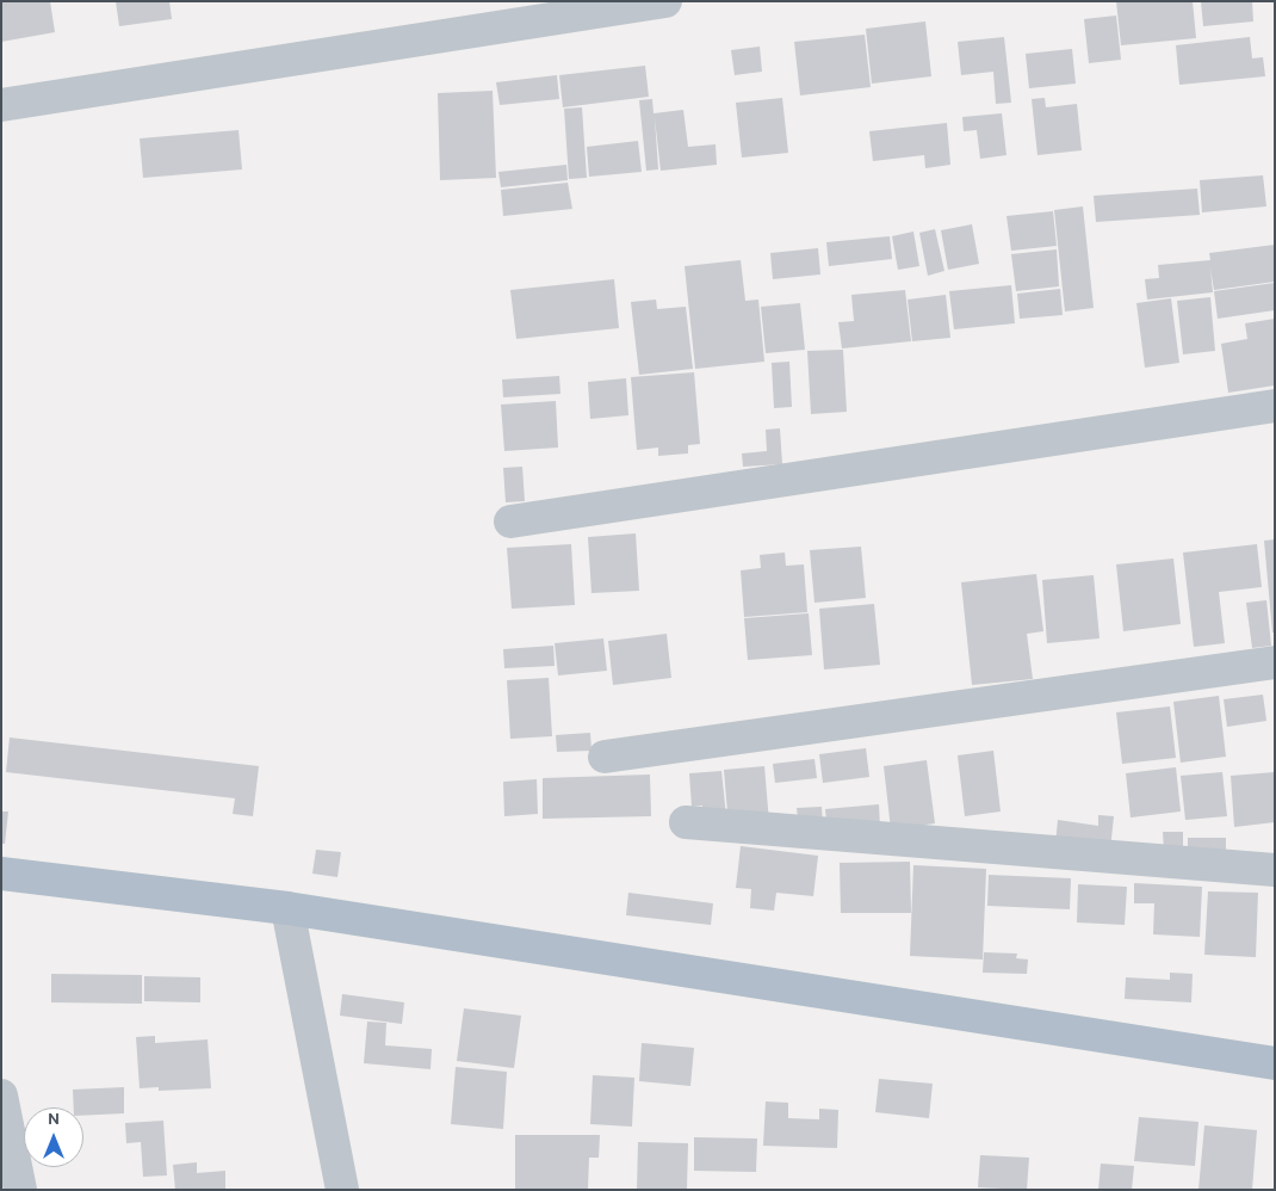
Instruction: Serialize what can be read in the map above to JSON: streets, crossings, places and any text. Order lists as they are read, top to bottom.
{
  "north": "top"
}
